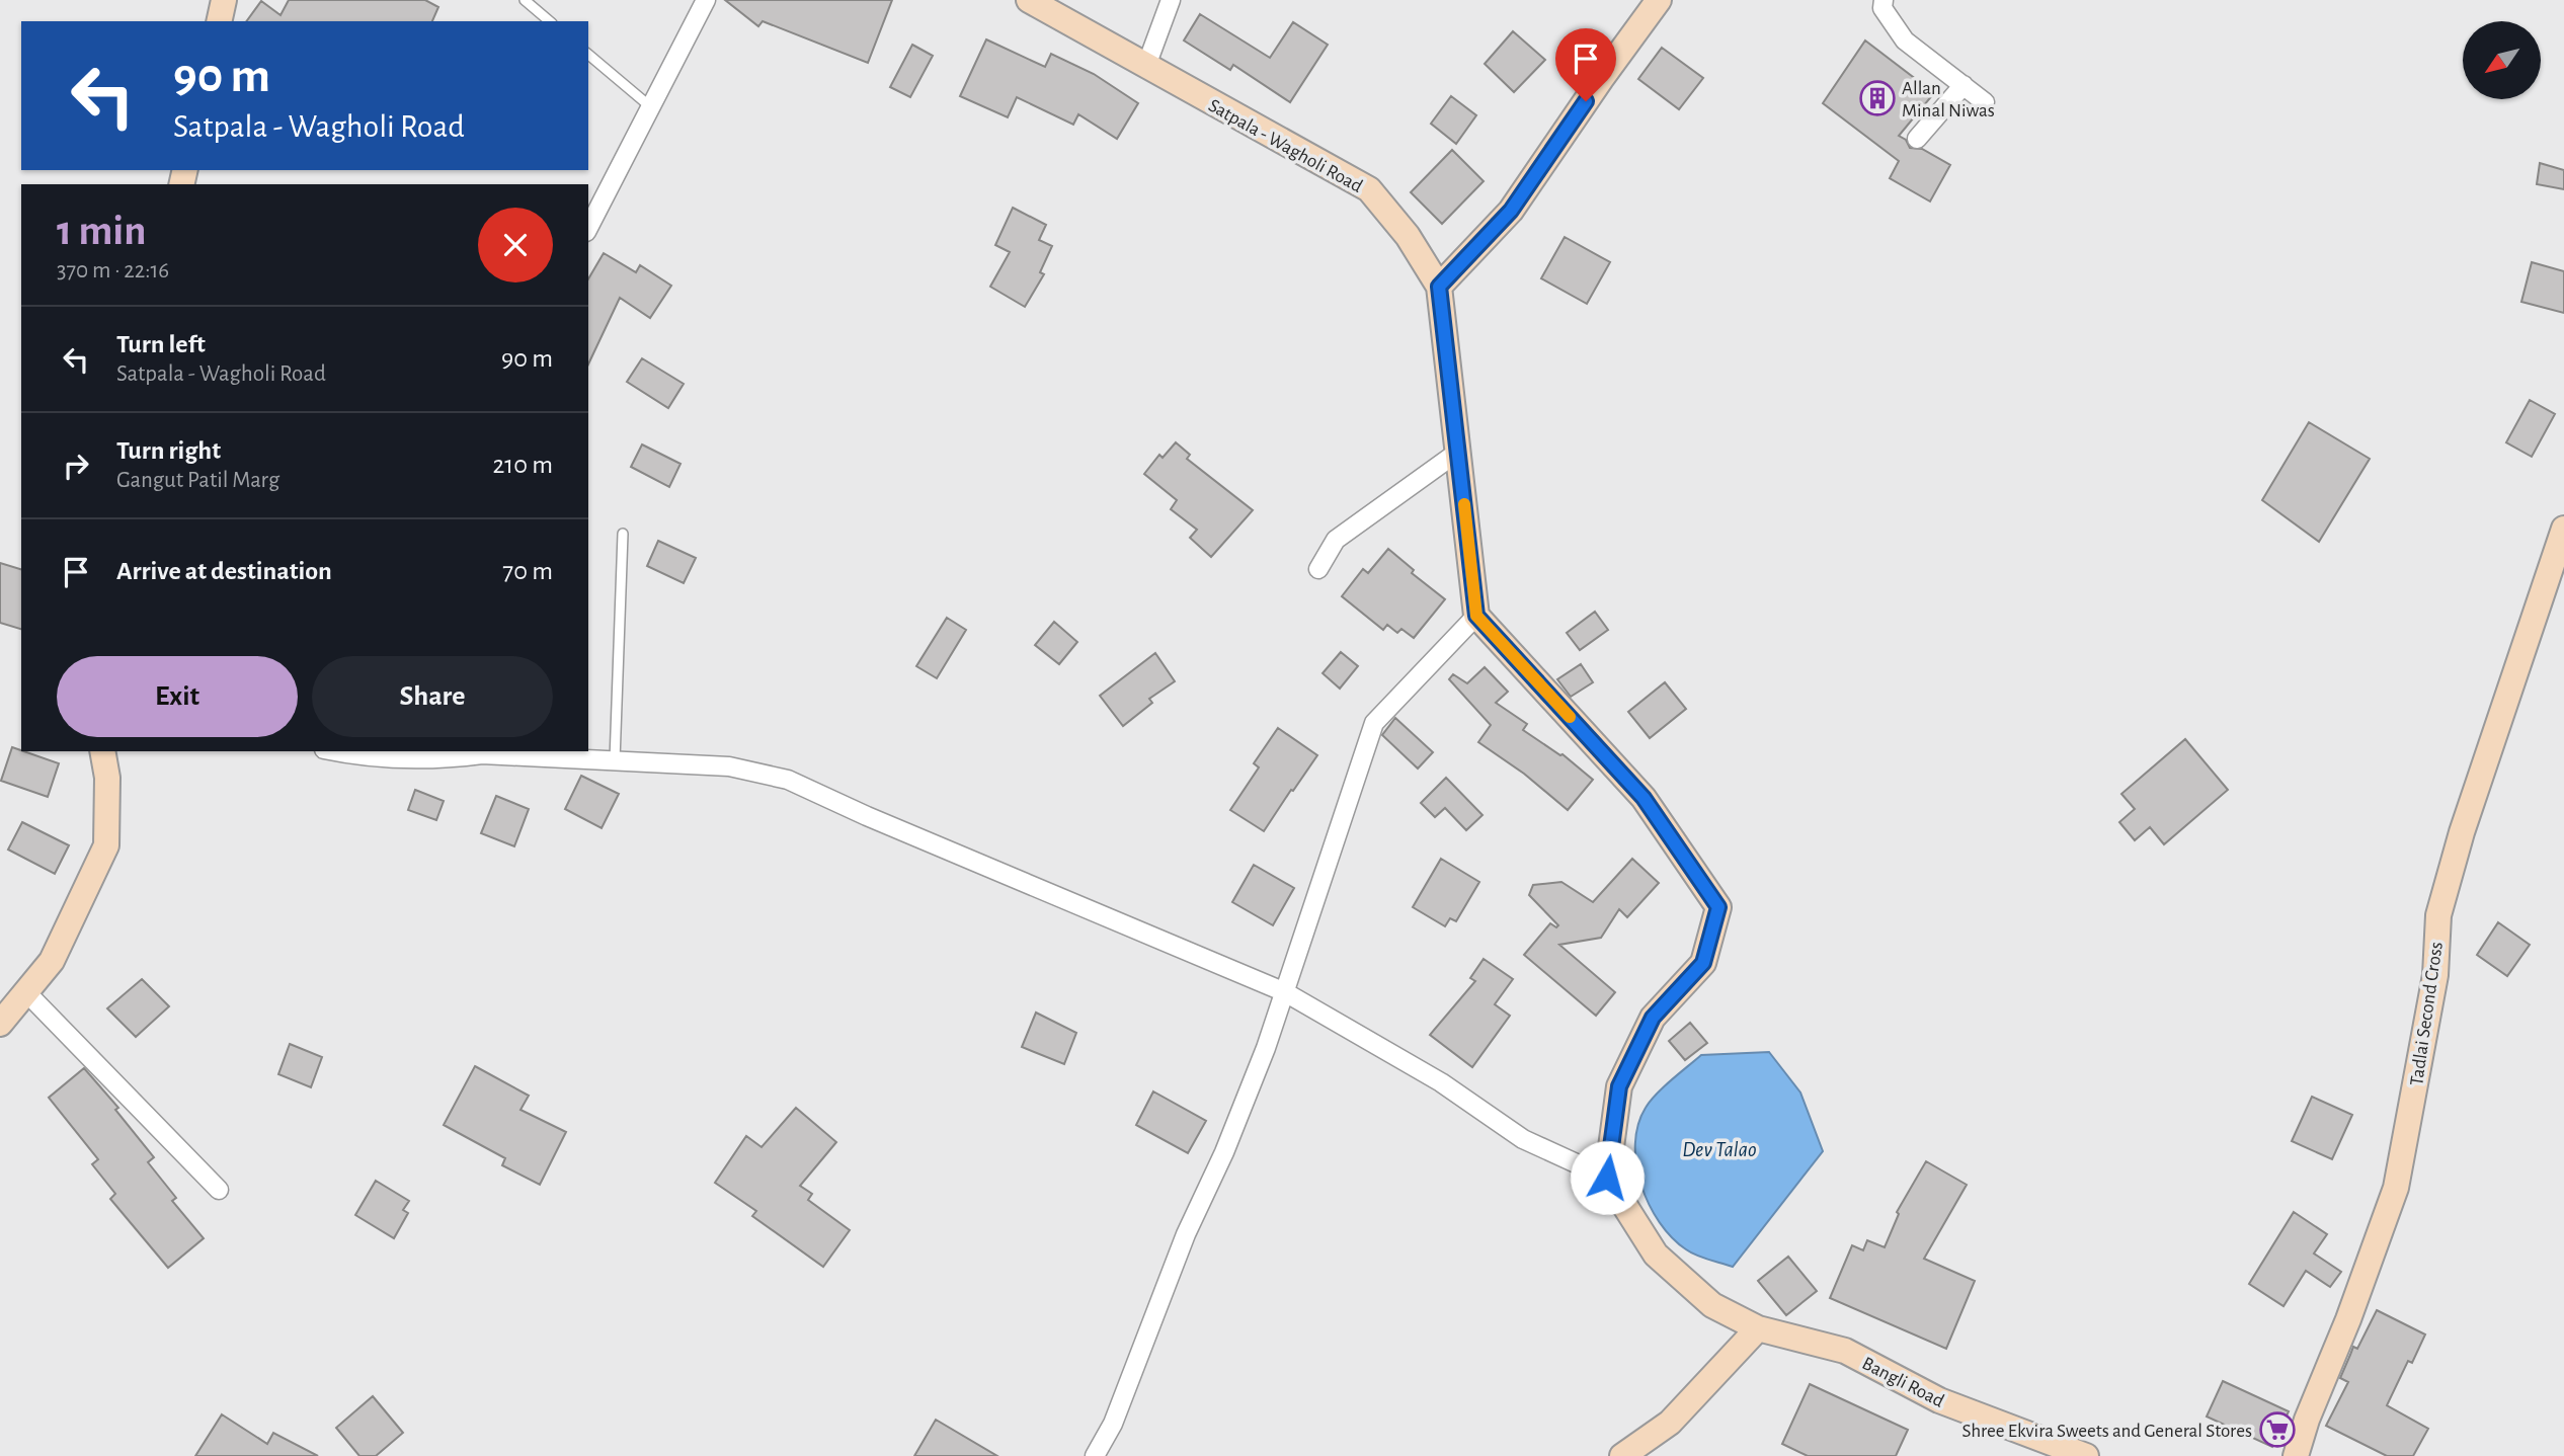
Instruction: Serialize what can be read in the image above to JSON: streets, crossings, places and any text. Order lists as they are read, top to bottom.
{
  "streets": {
    "main road": ["Satpala - Wagholi Road", "Tadlai Second Cross", "Bangli Road"]
  },
  "water": ["Dev Talao"],
  "places": {
    "building": ["Allan Minal Niwas"],
    "supermarket": ["Shree Ekvira Sweets and General Stores"]
  },
  "north": "bottom left",
  "page": {
    "turn": ["90 m", "Satpala - Wagholi Road"],
    "heading": ["1 min", "370 m · 22:16"],
    "list": [
      {
        "name": "Turn left",
        "note": "Satpala - Wagholi Road",
        "value": "90 m"
      },
      {
        "name": "Turn right",
        "note": "Gangut Patil Marg",
        "value": "210 m"
      },
      {
        "name": "Arrive at destination",
        "value": "70 m"
      }
    ],
    "buttons": ["Exit", "Share"]
  }
}
